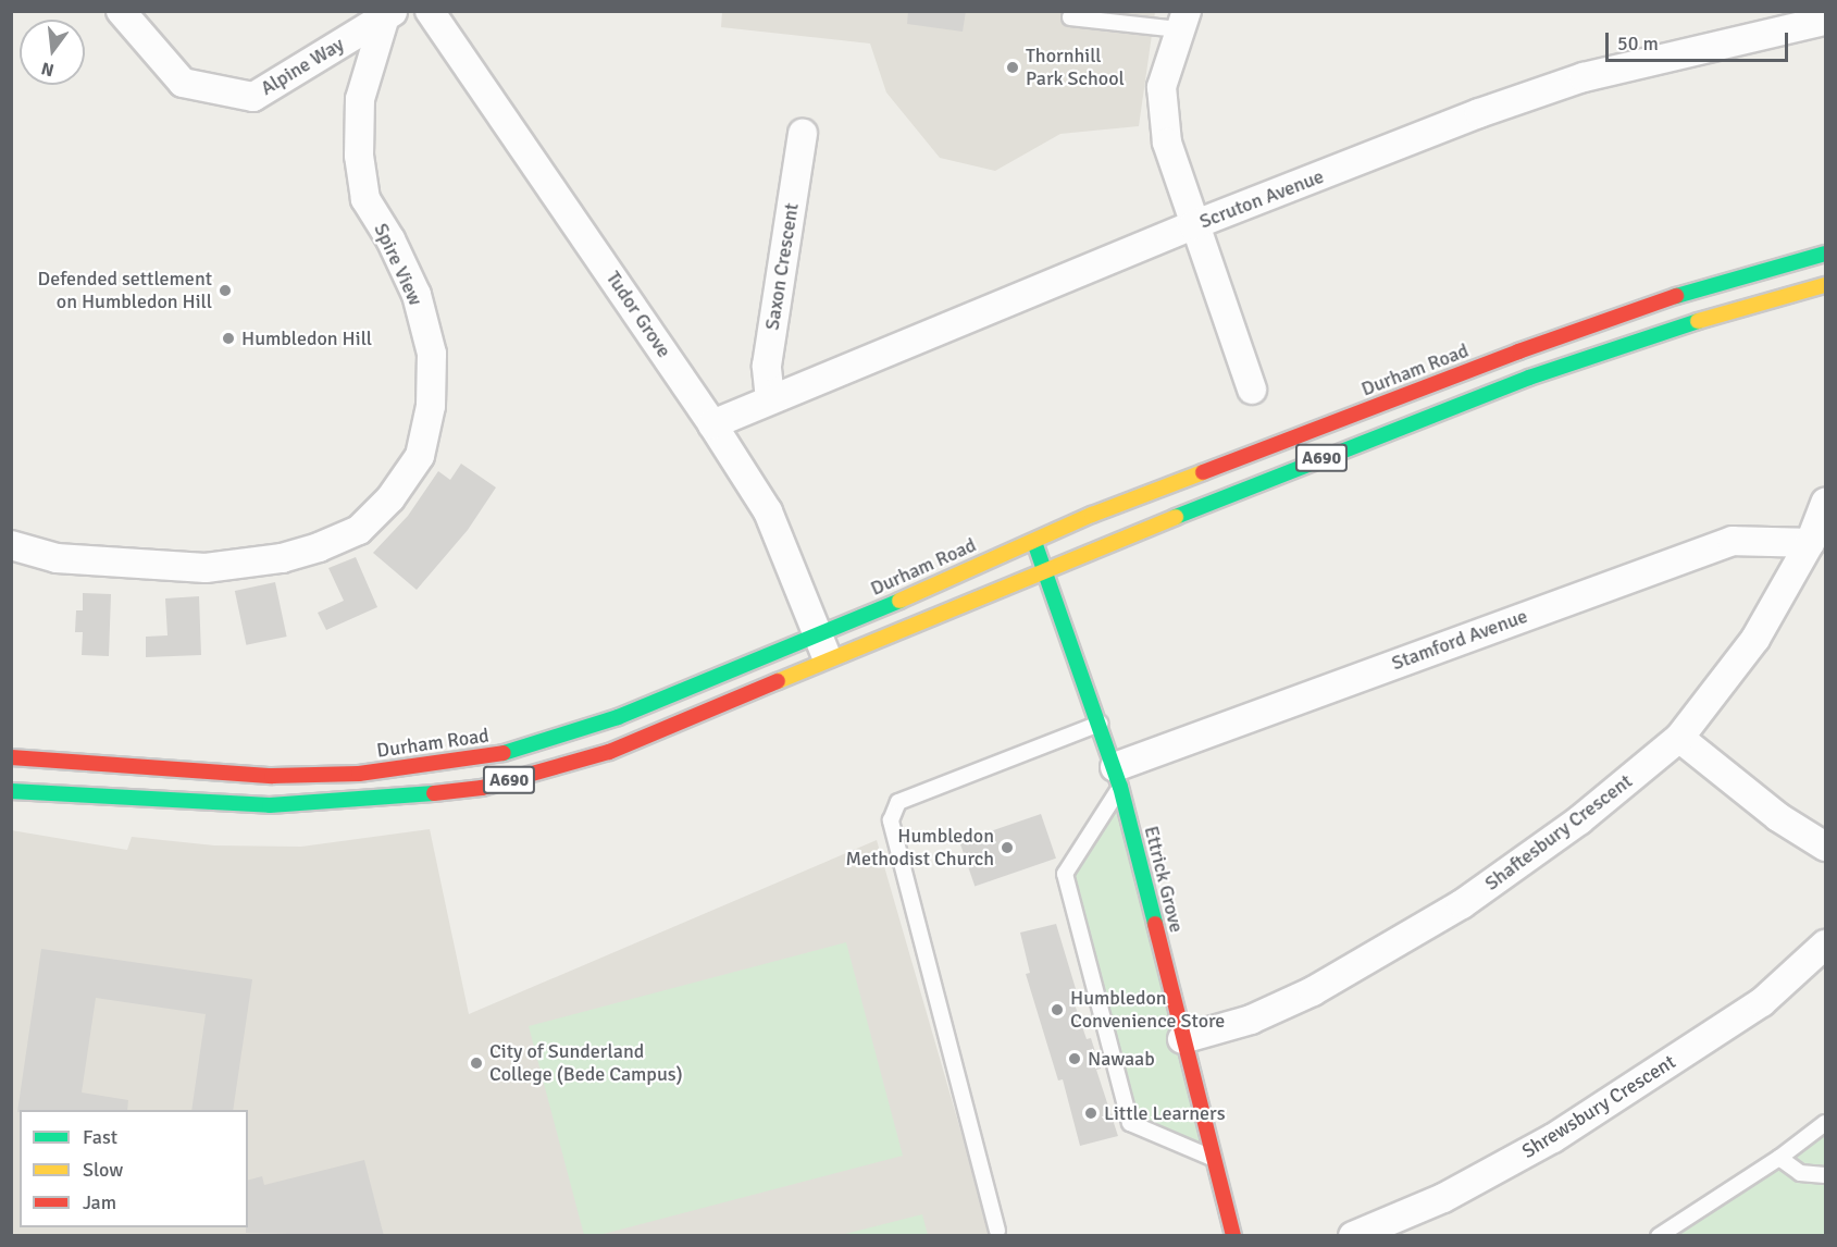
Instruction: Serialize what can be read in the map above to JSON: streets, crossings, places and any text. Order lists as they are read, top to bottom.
{
  "streets": {
    "main road": ["Durham Road", "A690", "Ettrick Grove"],
    "street": [
      "Alpine Way",
      "Scruton Avenue",
      "Spire View",
      "Saxon Crescent",
      "Tudor Grove",
      "Stamford Avenue",
      "Shaftesbury Crescent",
      "Shrewsbury Crescent"
    ]
  },
  "crossings": [
    ["Alpine Way", "Spire View"],
    ["Scruton Avenue", "Saxon Crescent"],
    ["Scruton Avenue", "Tudor Grove"],
    ["Tudor Grove", "Durham Road"],
    ["Tudor Grove", "A690"],
    ["Durham Road", "Ettrick Grove"],
    ["A690", "Ettrick Grove"],
    ["Stamford Avenue", "Shaftesbury Crescent"],
    ["Stamford Avenue", "Ettrick Grove"],
    ["Shaftesbury Crescent", "Ettrick Grove"]
  ],
  "places": [
    "Thornhill Park School",
    "Defended settlement on Humbledon Hill",
    "Humbledon Hill",
    "Humbledon Methodist Church",
    "Humbledon Convenience Store",
    "Nawaab",
    "City of Sunderland College (Bede Campus)",
    "Little Learners"
  ],
  "legend": ["Fast", "Slow", "Jam"],
  "scale_bar": "50 m",
  "north": "bottom"
}
